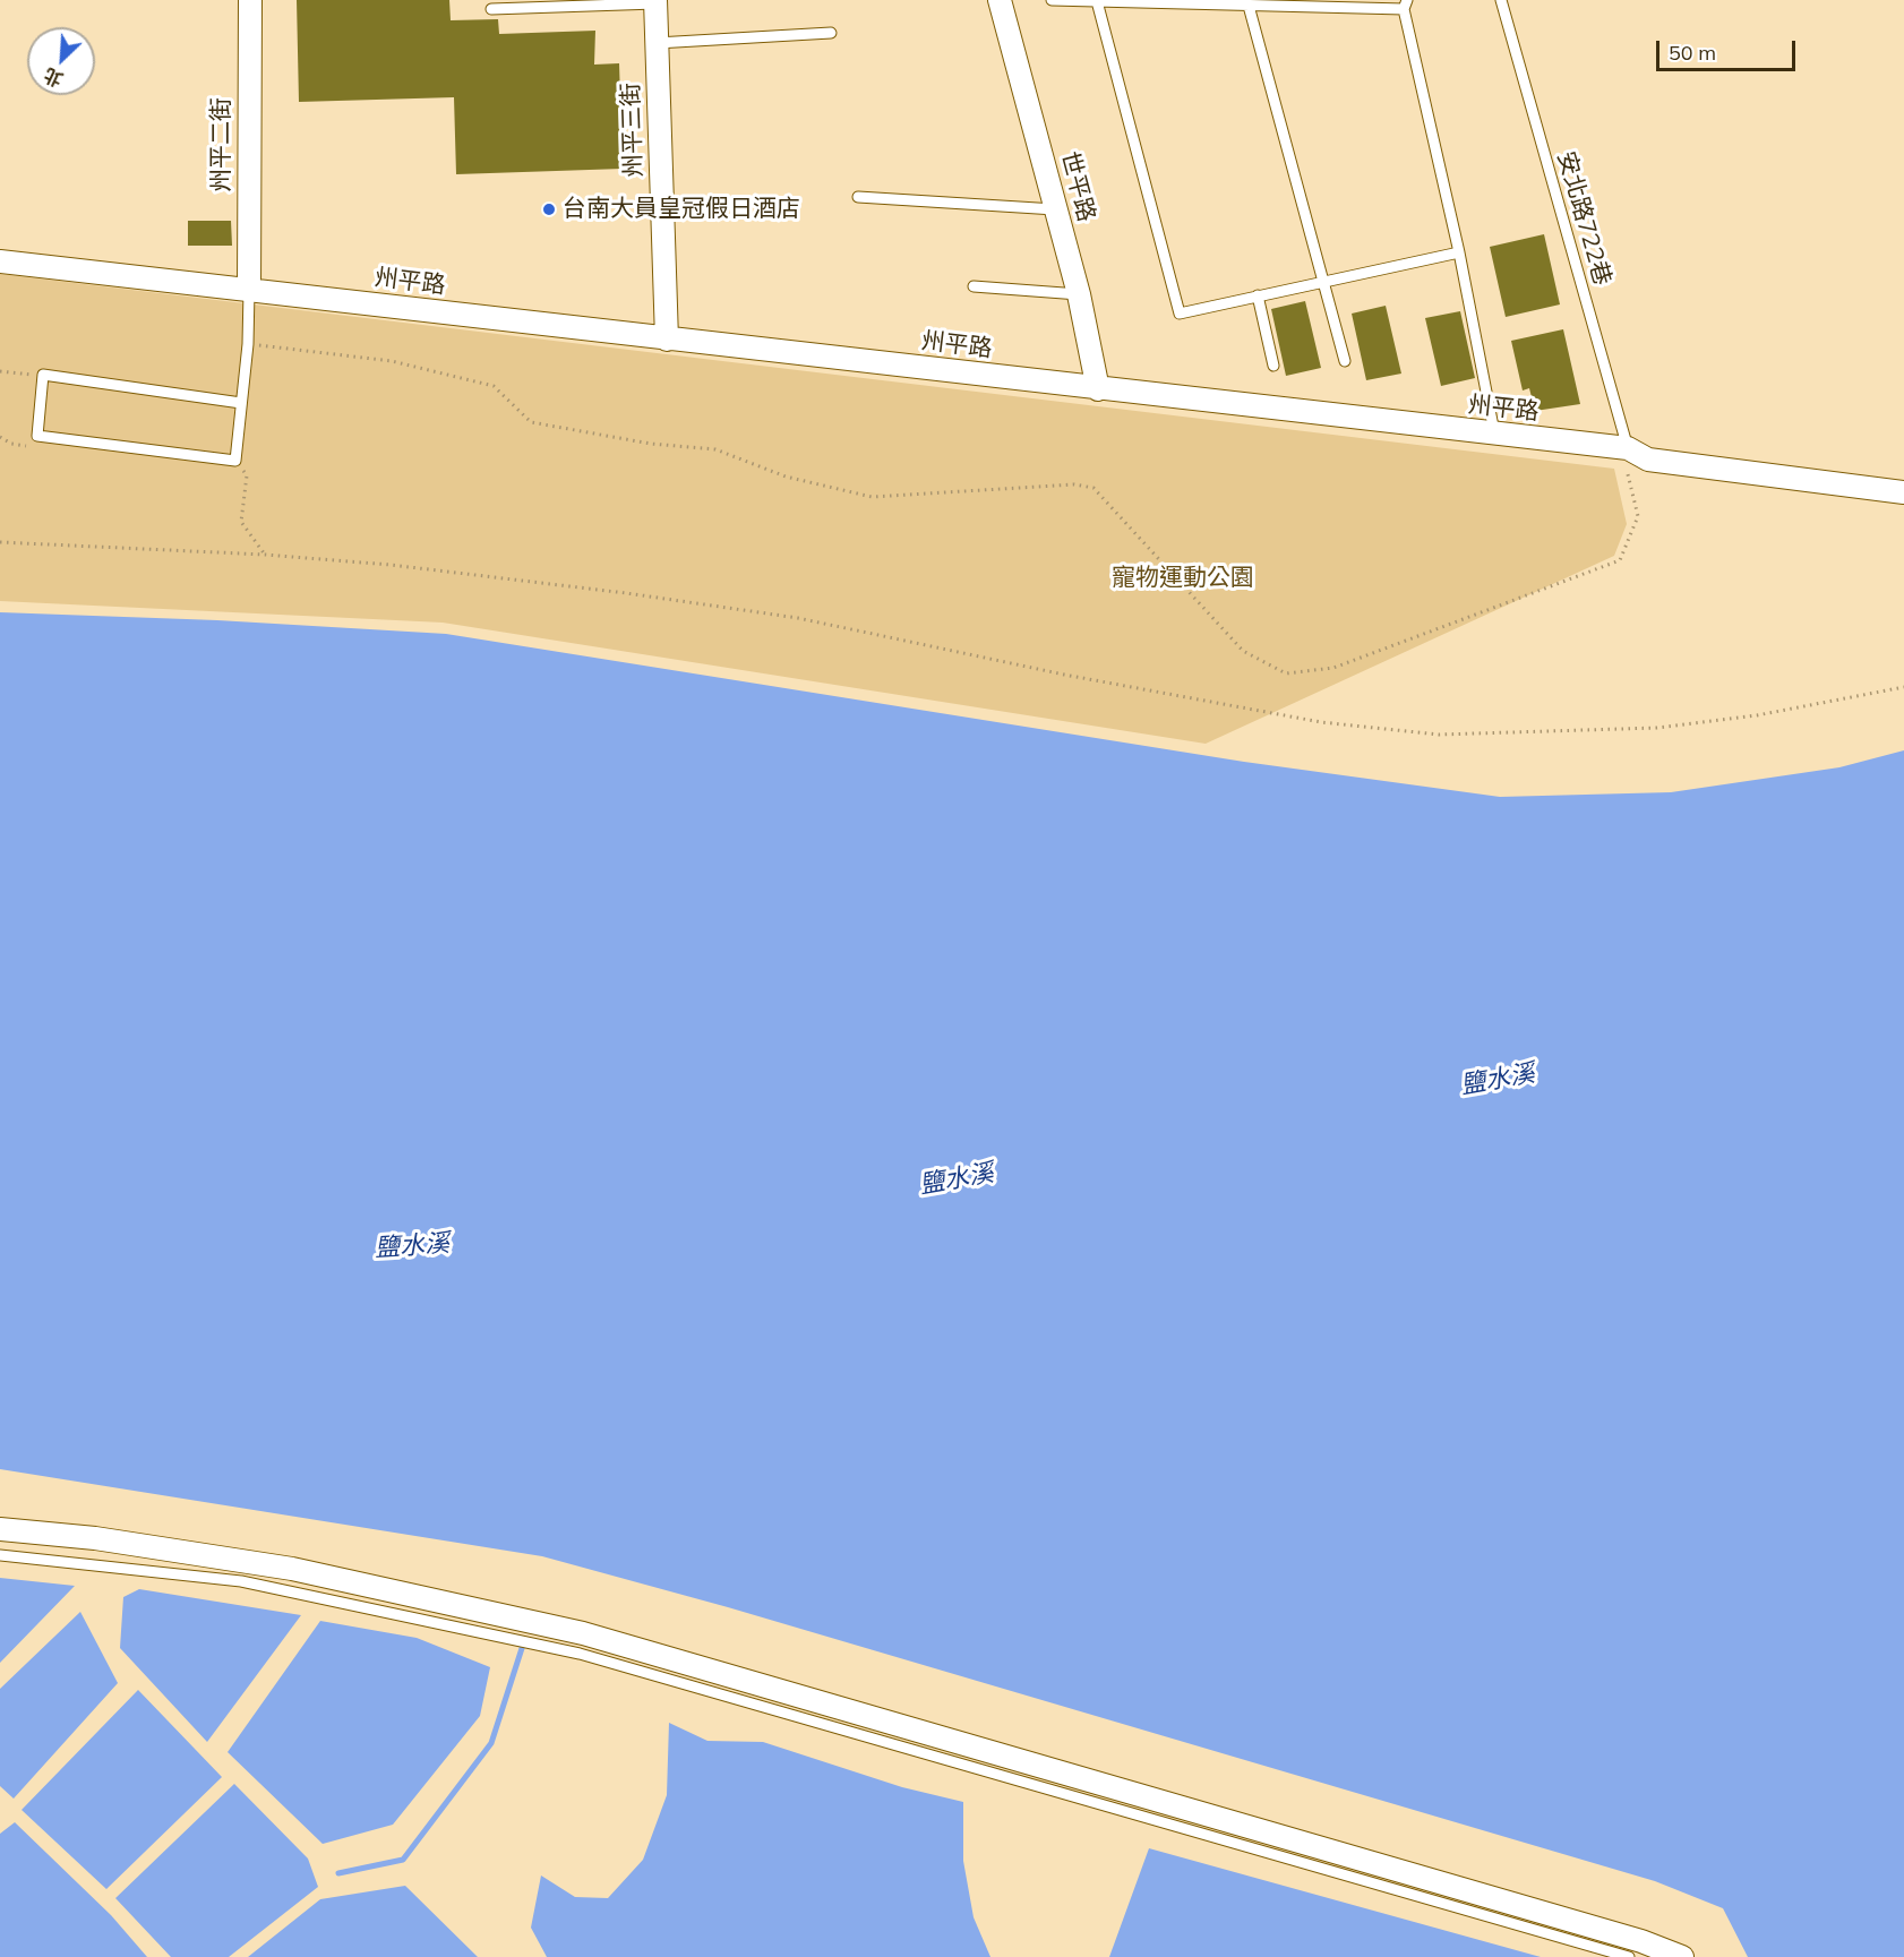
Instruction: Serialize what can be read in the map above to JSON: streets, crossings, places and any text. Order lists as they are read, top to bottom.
{
  "streets": {
    "street": [
      "州平三街",
      "州平二街",
      "世平路",
      "州平路"
    ],
    "lane": ["安北路722巷"]
  },
  "crossings": [
    ["州平三街", "州平路"],
    ["州平二街", "州平路"],
    ["世平路", "州平路"],
    ["安北路722巷", "州平路"]
  ],
  "water": ["鹽水溪"],
  "parks": ["寵物運動公園"],
  "places": ["台南大員皇冠假日酒店"],
  "scale_bar": "50 m",
  "north": "bottom left"
}
